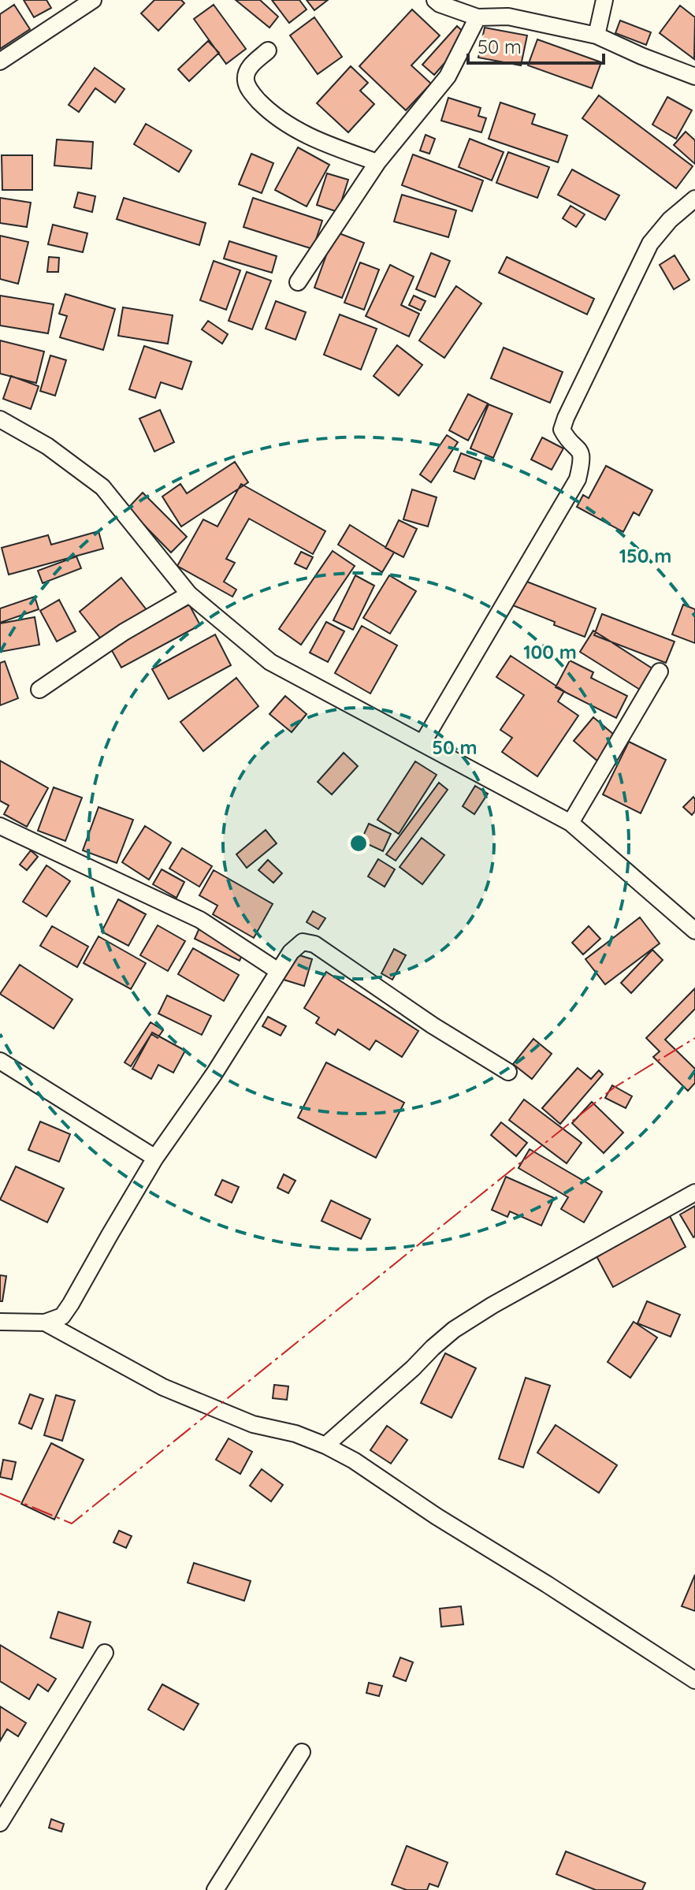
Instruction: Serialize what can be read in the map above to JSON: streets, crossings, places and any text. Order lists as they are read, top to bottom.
{
  "scale_bar": "50 m",
  "rings": ["150 m", "100 m", "50 m"]
}
